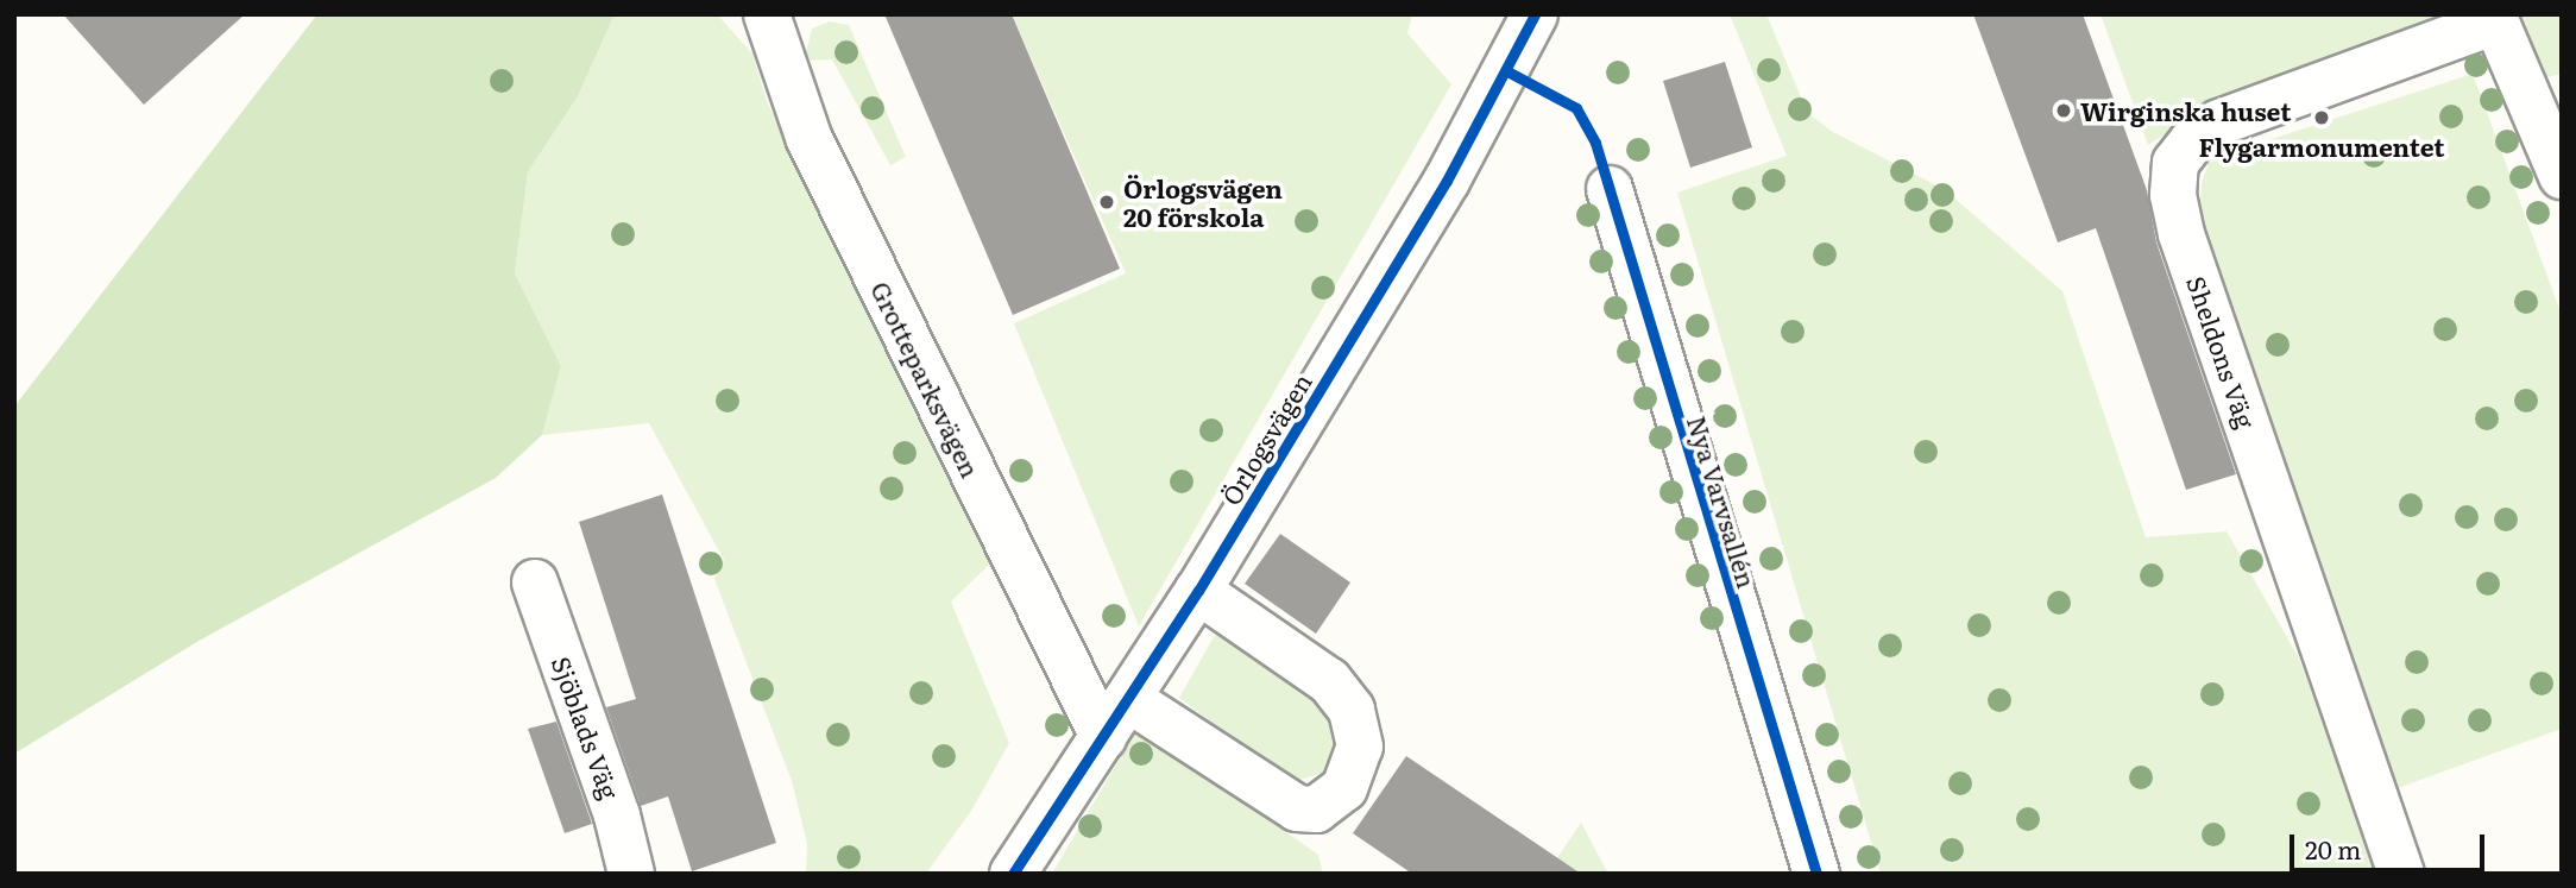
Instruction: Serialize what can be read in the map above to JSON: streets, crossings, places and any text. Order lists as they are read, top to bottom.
{
  "streets": {
    "street": [
      "Sheldons Väg",
      "Grotteparksvägen",
      "Örlogsvägen",
      "Nya Varvsallén",
      "Sjöblads Väg"
    ]
  },
  "crossings": [
    ["Grotteparksvägen", "Örlogsvägen"]
  ],
  "places": ["Wirginska huset", "Flygarmonumentet", "Örlogsvägen 20 förskola"],
  "scale_bar": "20 m"
}
